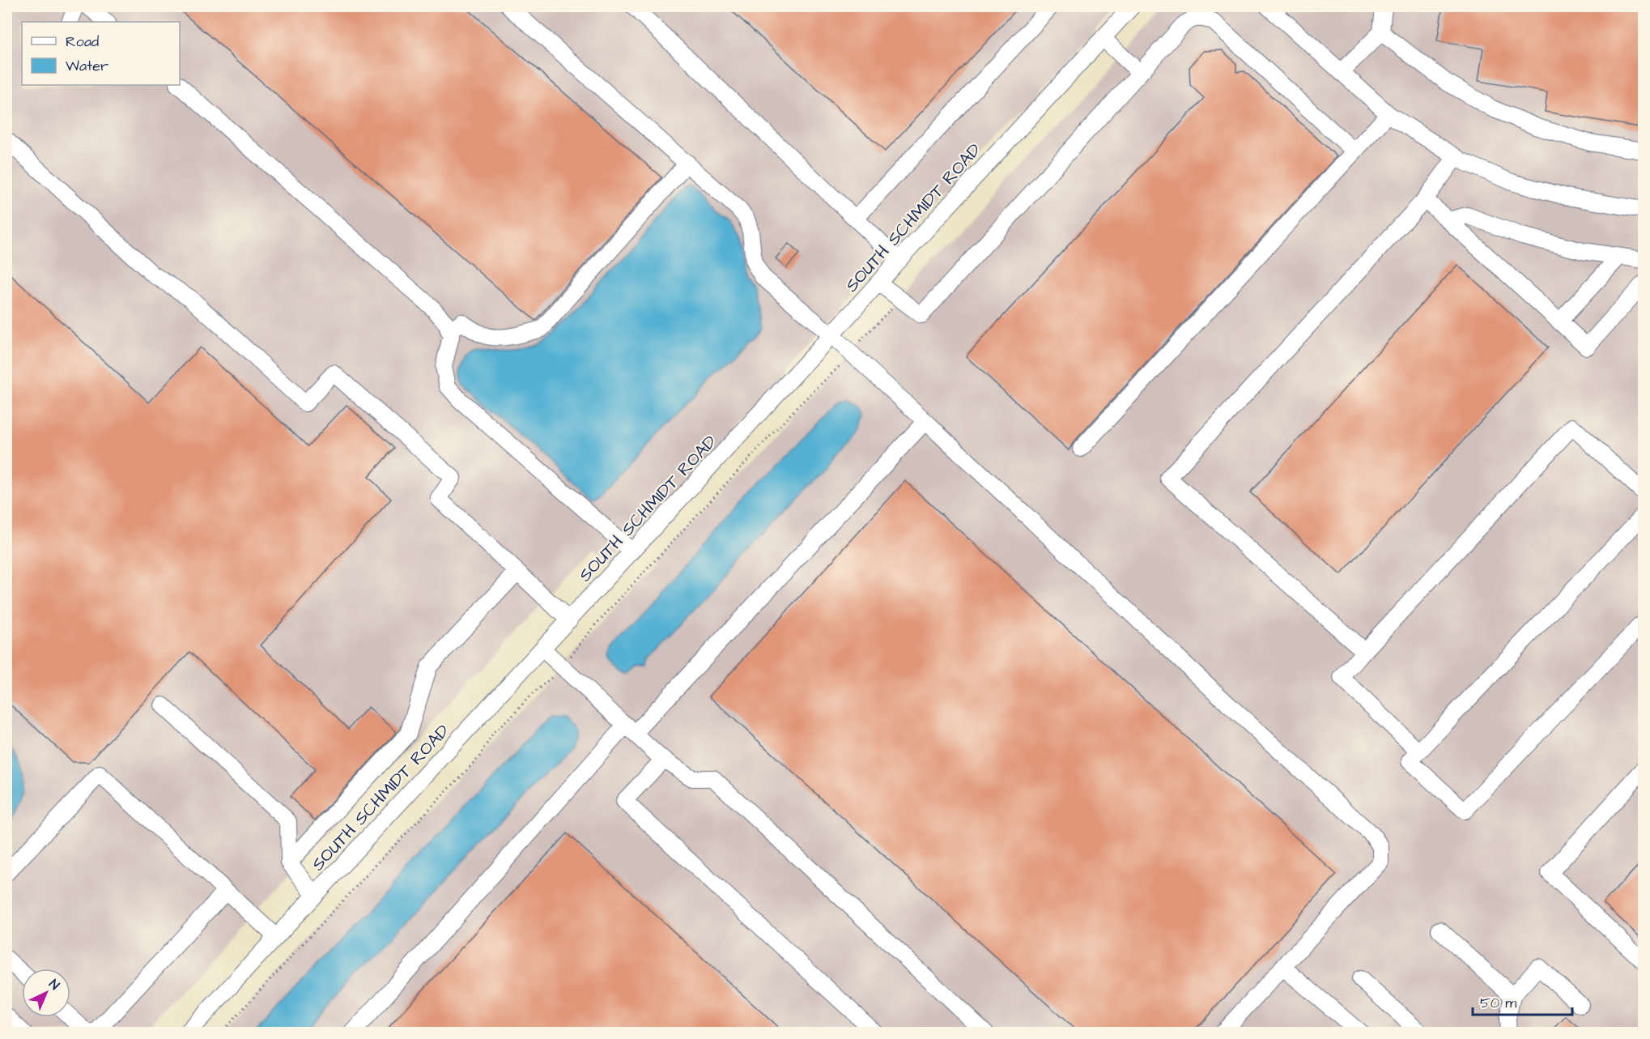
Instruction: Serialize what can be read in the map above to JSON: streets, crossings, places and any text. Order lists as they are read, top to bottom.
{
  "streets": {
    "street": ["SOUTH SCHMIDT ROAD"]
  },
  "legend": ["Road", "Water"],
  "scale_bar": "50 m",
  "north": "top right"
}
